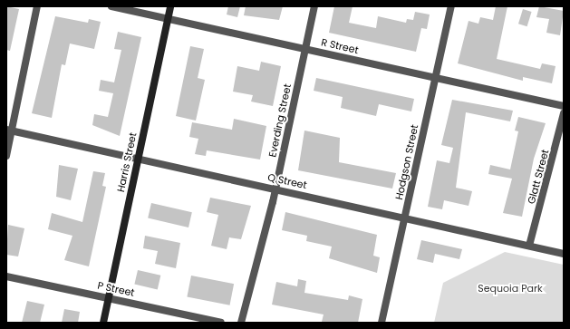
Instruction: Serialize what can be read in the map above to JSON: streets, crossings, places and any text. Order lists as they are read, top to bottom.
{
  "streets": {
    "main road": ["Harris Street"],
    "street": [
      "R Street",
      "Everding Street",
      "Hodgson Street",
      "Glatt Street",
      "Q Street",
      "P Street"
    ]
  },
  "crossings": [
    ["R Street", "Everding Street"],
    ["R Street", "Harris Street"],
    ["R Street", "Hodgson Street"],
    ["Everding Street", "Q Street"],
    ["Harris Street", "Q Street"],
    ["Harris Street", "P Street"],
    ["Hodgson Street", "Q Street"],
    ["Glatt Street", "Q Street"]
  ],
  "parks": ["Sequoia Park"]
}
